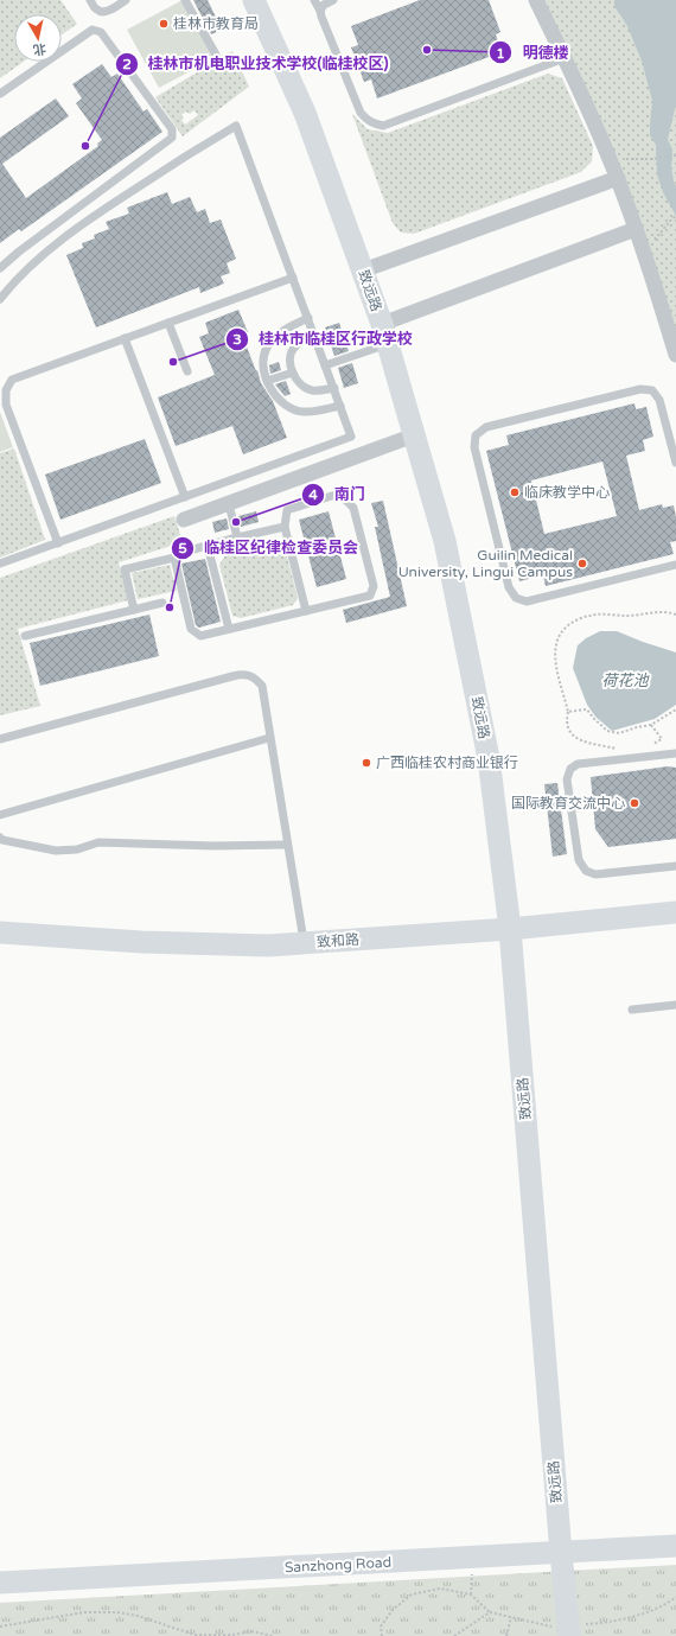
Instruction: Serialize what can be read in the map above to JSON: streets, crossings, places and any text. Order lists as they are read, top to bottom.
{
  "streets": {
    "main road": ["致远路", "致和路", "Sanzhong Road"]
  },
  "crossings": [
    ["致远路", "致和路"],
    ["致远路", "Sanzhong Road"]
  ],
  "water": ["荷花池"],
  "places": [
    "桂林市教育局",
    "明德楼",
    "桂林市机电职业技术学校(临桂校区)",
    "桂林市临桂区行政学校",
    "临床教学中心",
    "南门",
    "Guilin Medical University, Lingui Campus",
    "临桂区纪律检查委员会",
    "广西临桂农村商业银行",
    "国际教育交流中心"
  ],
  "north": "bottom"
}
